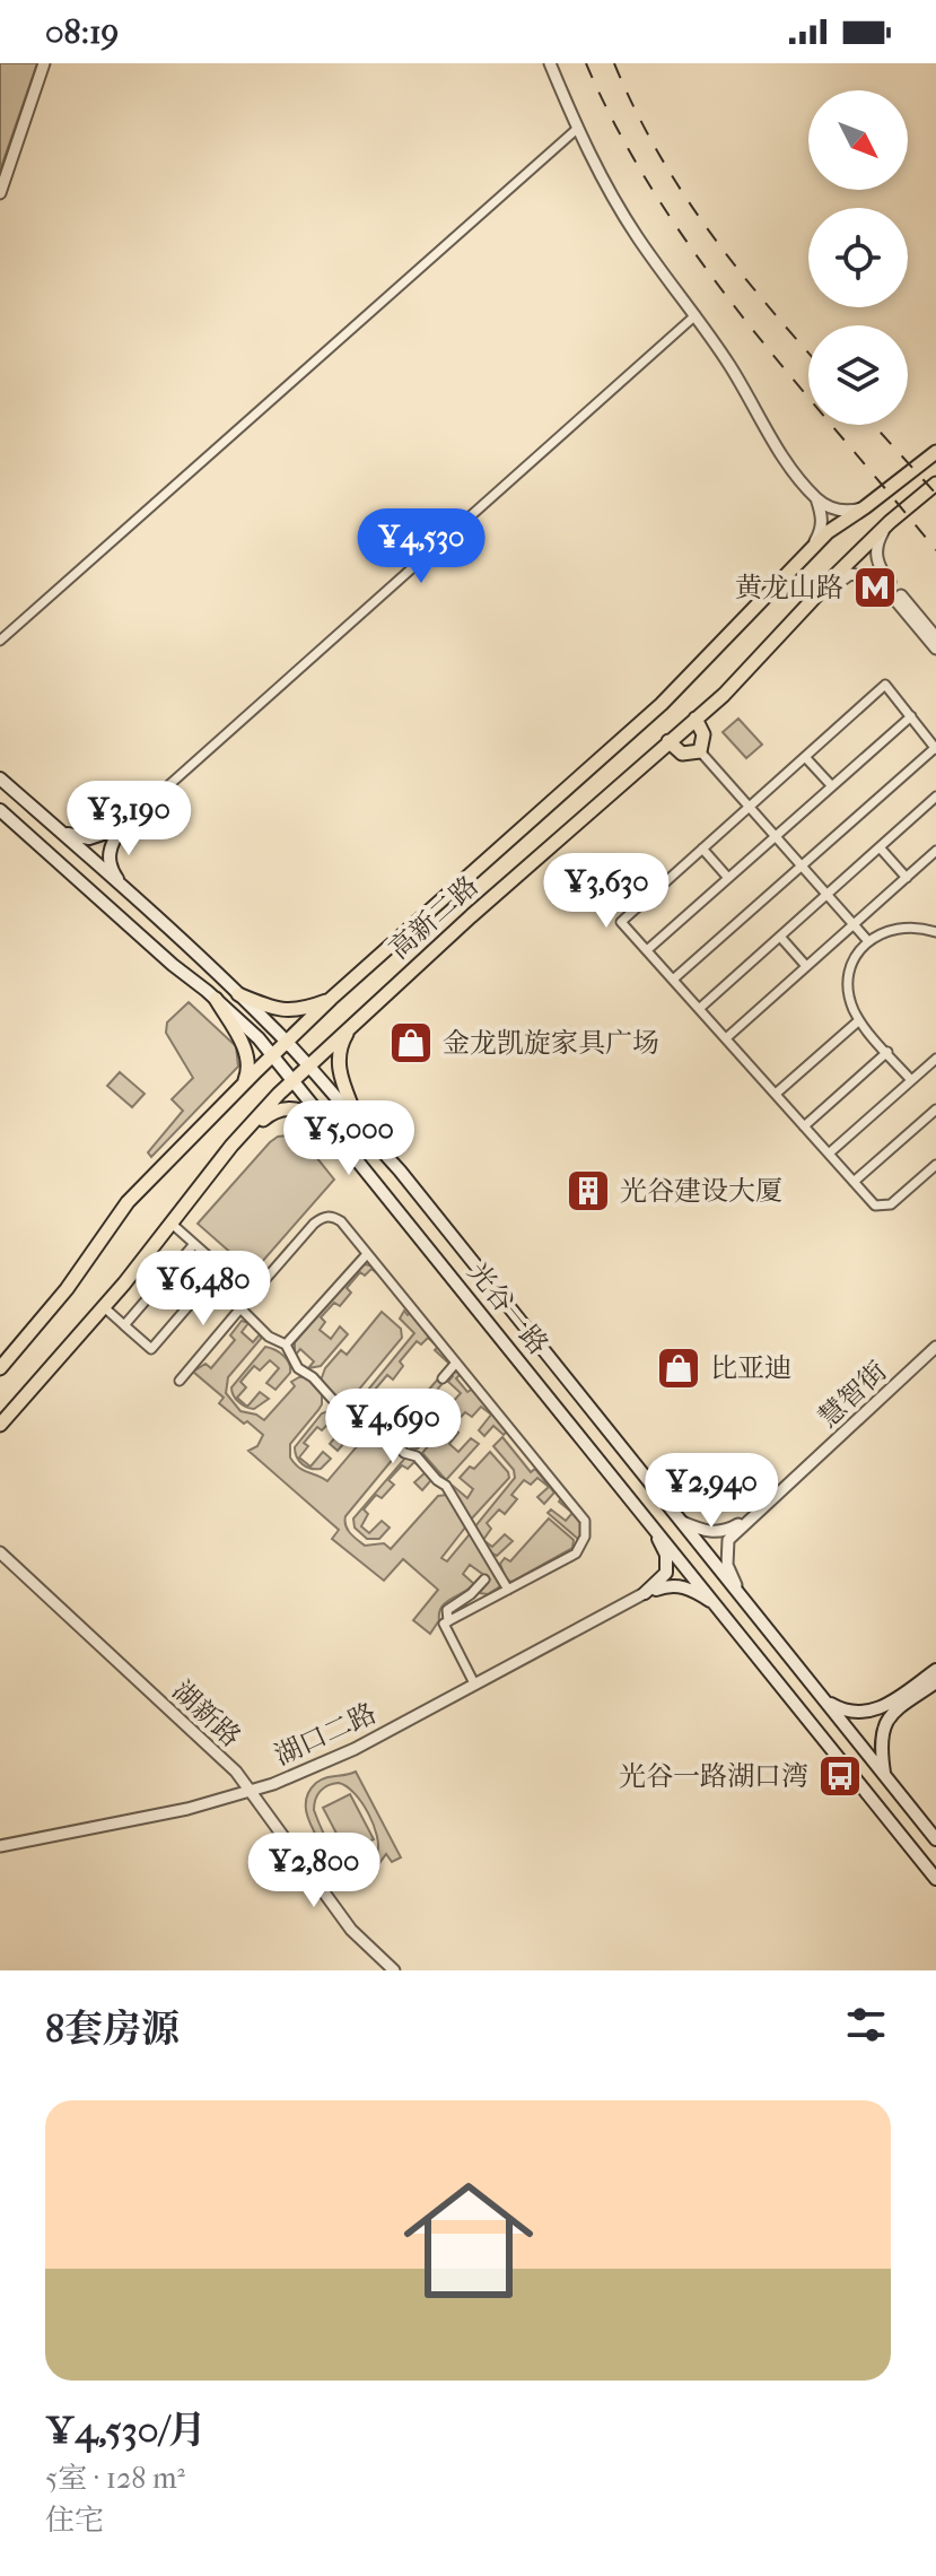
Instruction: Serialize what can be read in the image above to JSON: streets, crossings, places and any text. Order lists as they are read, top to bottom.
{
  "streets": {
    "main road": ["高新二路", "光谷一路"],
    "street": ["慧智街", "湖新路", "湖口二路"]
  },
  "crossings": [
    ["高新二路", "光谷一路"],
    ["光谷一路", "慧智街"],
    ["湖新路", "湖口二路"]
  ],
  "places": {
    "metro station": ["黄龙山路"],
    "shop": ["金龙凯旋家具广场", "比亚迪"],
    "building": ["光谷建设大厦"],
    "bus stop": ["光谷一路湖口湾"]
  },
  "north": "bottom right",
  "page": {
    "status": "08:19",
    "price": [
      "¥4,530",
      "¥3,190",
      "¥3,630",
      "¥5,000",
      "¥6,480",
      "¥4,690",
      "¥2,940",
      "¥2,800"
    ],
    "heading": "8套房源",
    "list": [
      {
        "name": "¥4,530/月",
        "note": "5室 · 128 m² · 住宅"
      }
    ]
  }
}
